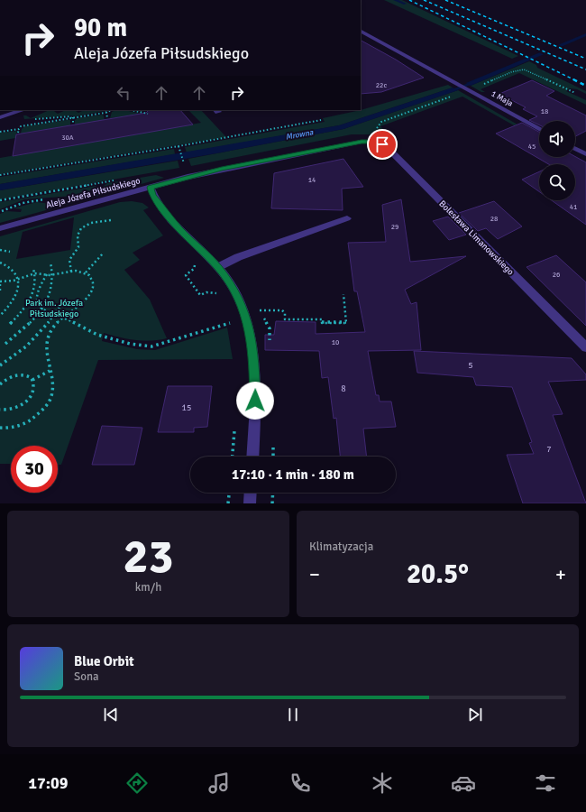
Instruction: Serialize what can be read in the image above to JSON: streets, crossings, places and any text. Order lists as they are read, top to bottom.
{
  "streets": {
    "street": ["1 Maja", "Aleja Józefa Piłsudskiego", "Bolesława Limanowskiego"]
  },
  "crossings": [
    ["Aleja Józefa Piłsudskiego", "Bolesława Limanowskiego"]
  ],
  "water": ["Mrowna"],
  "parks": ["Park im. Józefa Piłsudskiego"],
  "house_numbers": [
    "22c",
    "18",
    "30A",
    "45",
    "14",
    "41",
    "28",
    "29",
    "26",
    "10",
    "5",
    "8",
    "15",
    "7"
  ],
  "page": {
    "turn": ["90 m", "Aleja Józefa Piłsudskiego"],
    "limit": "30",
    "trip": "17:10 · 1 min · 180 m",
    "tile": [
      ["23", "km/h"],
      "Klimatyzacja"
    ],
    "heat": ["−", "20.5°", "+"],
    "song": ["Blue Orbit", "Sona"],
    "tabs": "17:09"
  }
}
